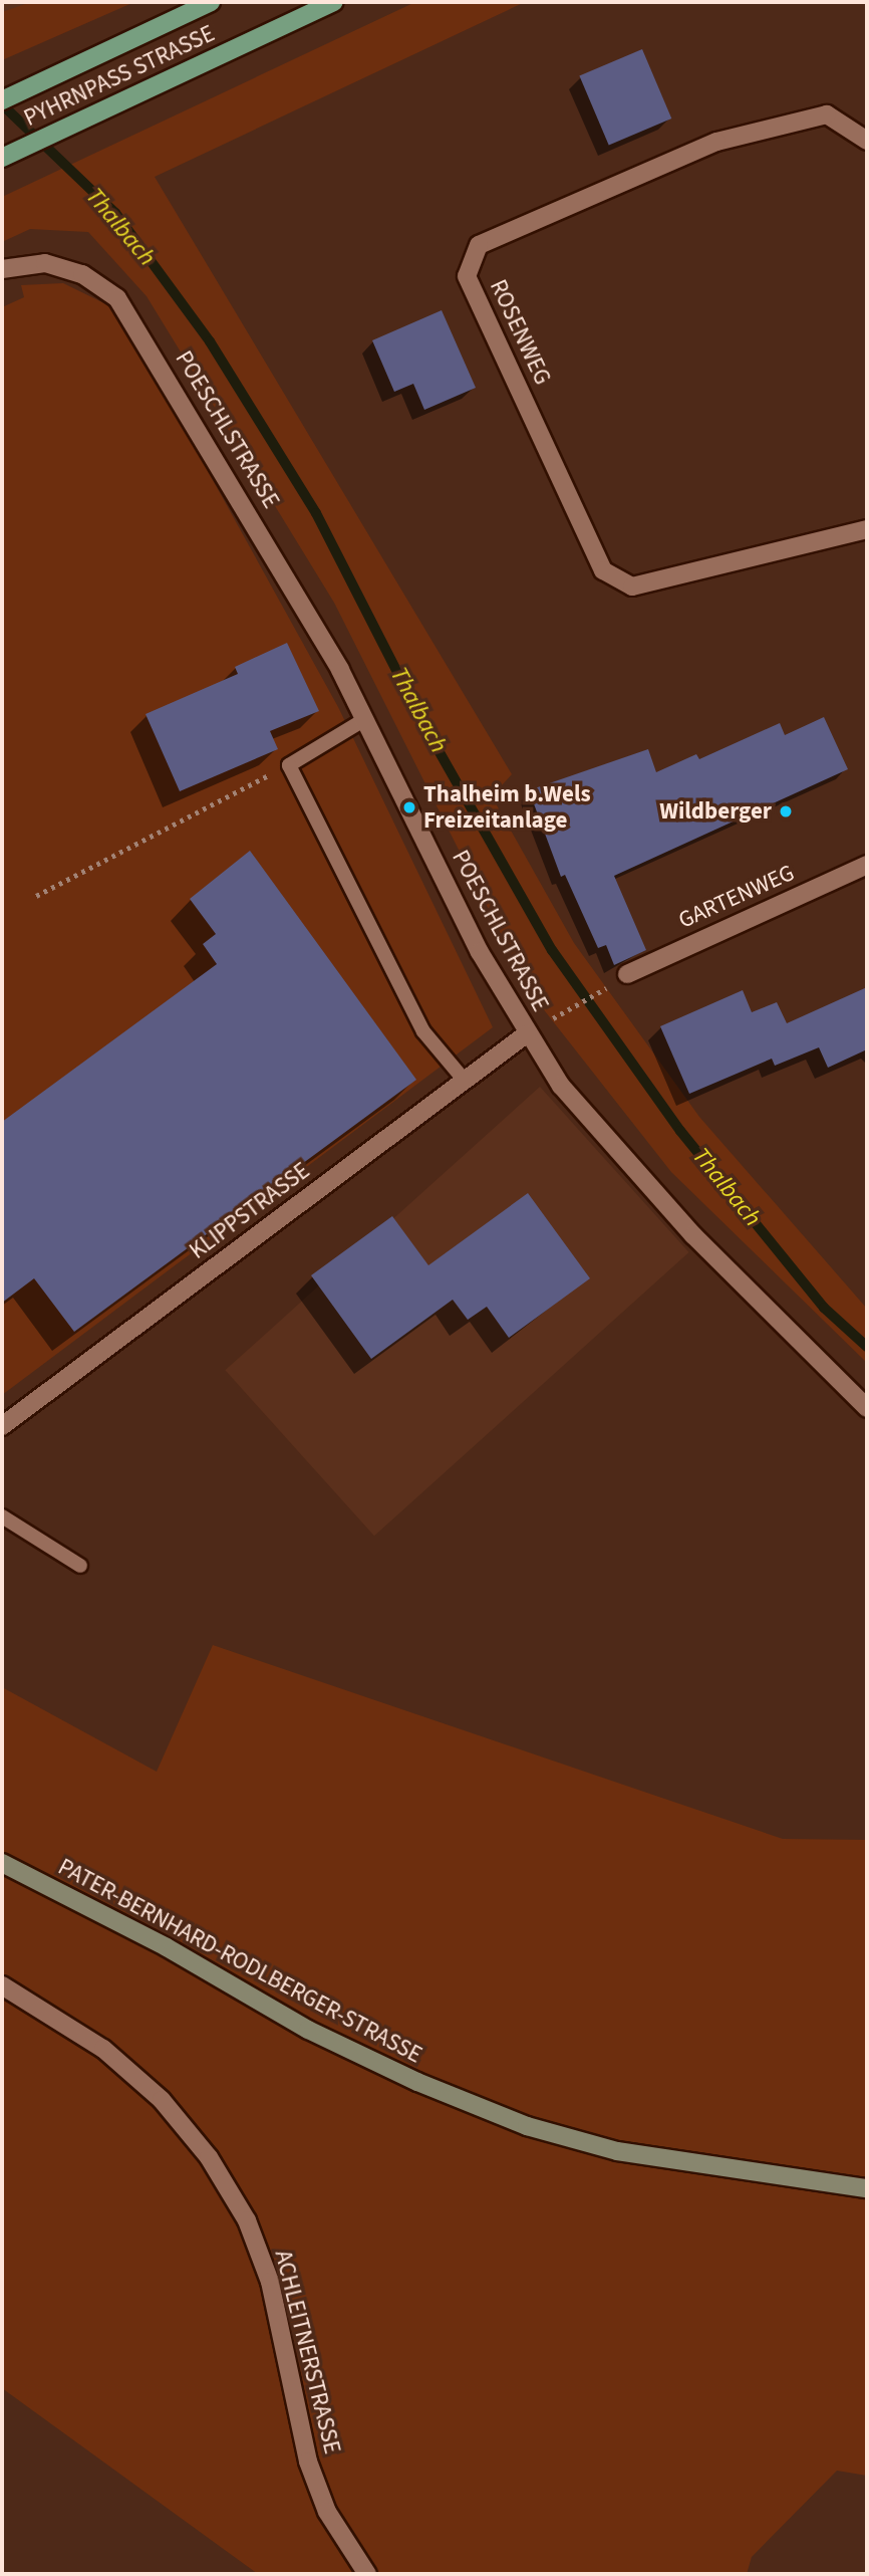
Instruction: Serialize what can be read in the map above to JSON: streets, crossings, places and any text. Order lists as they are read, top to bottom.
{
  "streets": {
    "main road": ["PYHRNPASS STRASSE", "PATER-BERNHARD-RODLBERGER-STRASSE"],
    "street": [
      "ROSENWEG",
      "POESCHLSTRASSE",
      "GARTENWEG",
      "KLIPPSTRASSE",
      "ACHLEITNERSTRASSE"
    ]
  },
  "crossings": [
    ["POESCHLSTRASSE", "KLIPPSTRASSE"]
  ],
  "water": ["Thalbach"],
  "places": ["Thalheim b.Wels Freizeitanlage", "Wildberger"]
}
